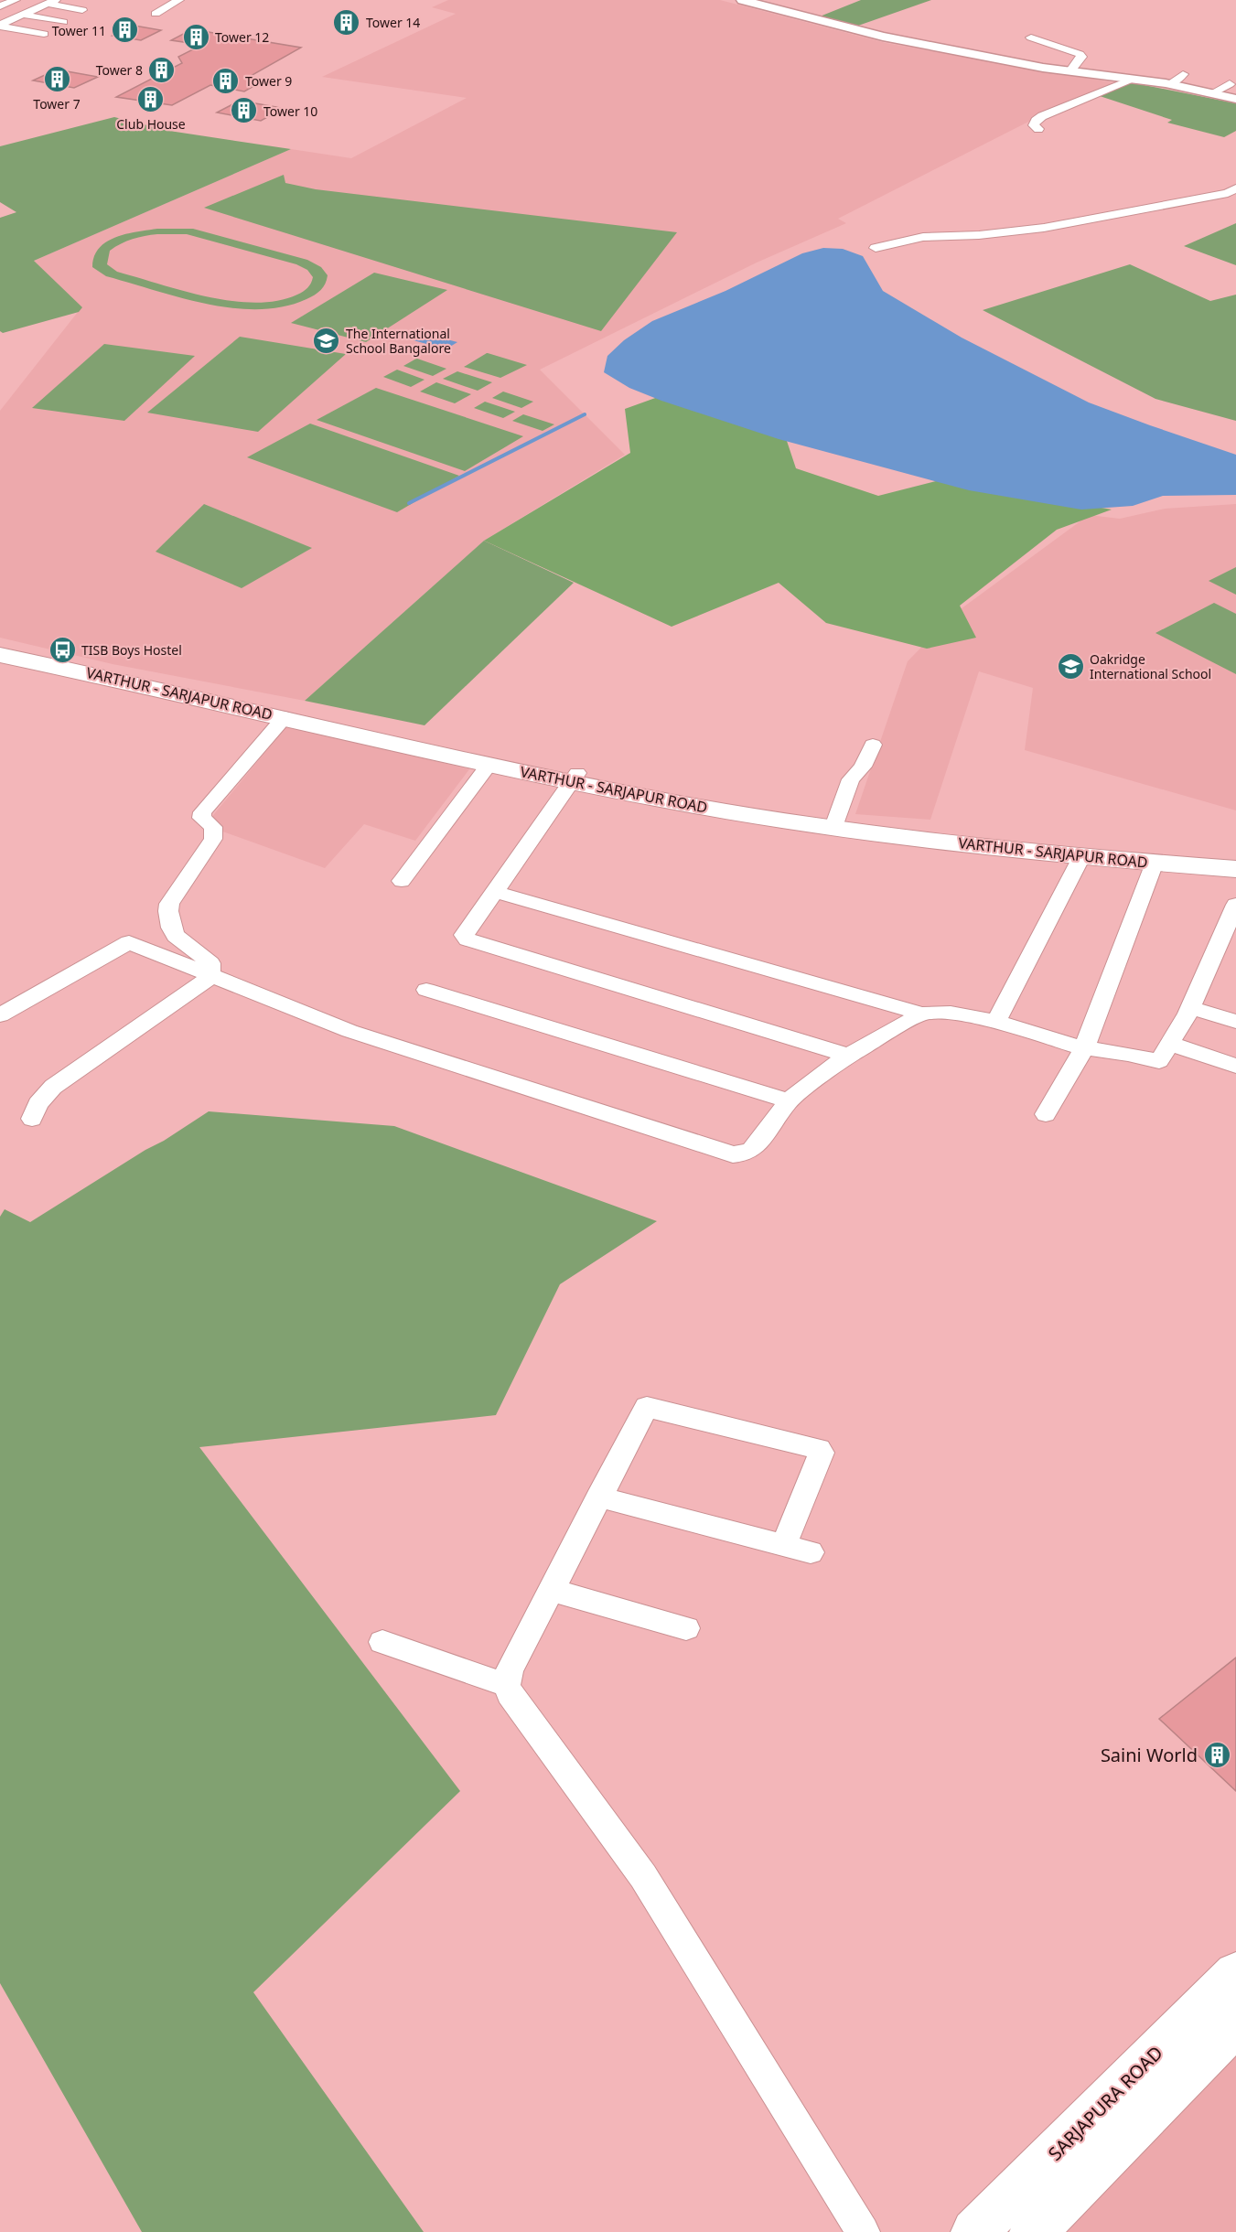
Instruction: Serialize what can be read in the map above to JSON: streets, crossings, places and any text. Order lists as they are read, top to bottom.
{
  "streets": {
    "main road": ["VARTHUR - SARJAPUR ROAD", "SARJAPURA ROAD"]
  },
  "places": {
    "building": [
      "Tower 14",
      "Tower 11",
      "Tower 12",
      "Tower 8",
      "Tower 7",
      "Tower 9",
      "Club House",
      "Tower 10",
      "Saini World"
    ],
    "school or university": ["The International School Bangalore", "Oakridge International School"],
    "bus stop": ["TISB Boys Hostel"]
  }
}
